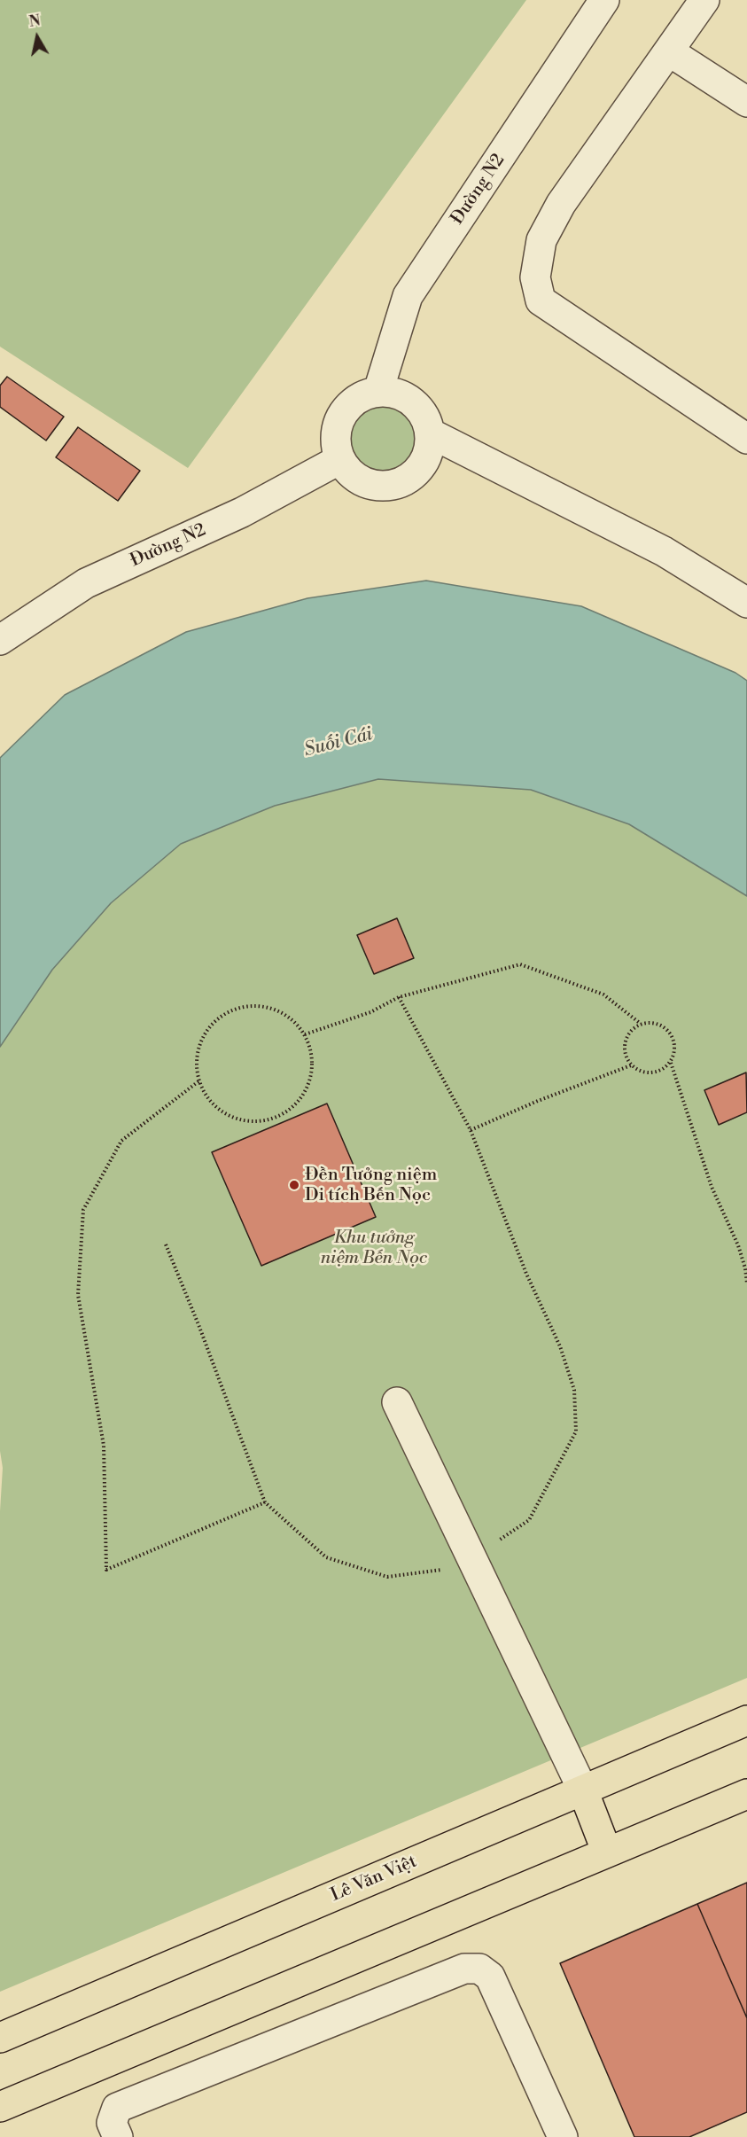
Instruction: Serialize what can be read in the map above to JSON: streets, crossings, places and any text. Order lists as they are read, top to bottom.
{
  "streets": {
    "main road": ["Lê Văn Việt"],
    "street": ["Đường N2"]
  },
  "water": ["Suối Cái"],
  "parks": ["Khu tưởng niệm Bến Nọc"],
  "places": ["Đền Tưởng niệm Di tích Bến Nọc"],
  "north": "top"
}
